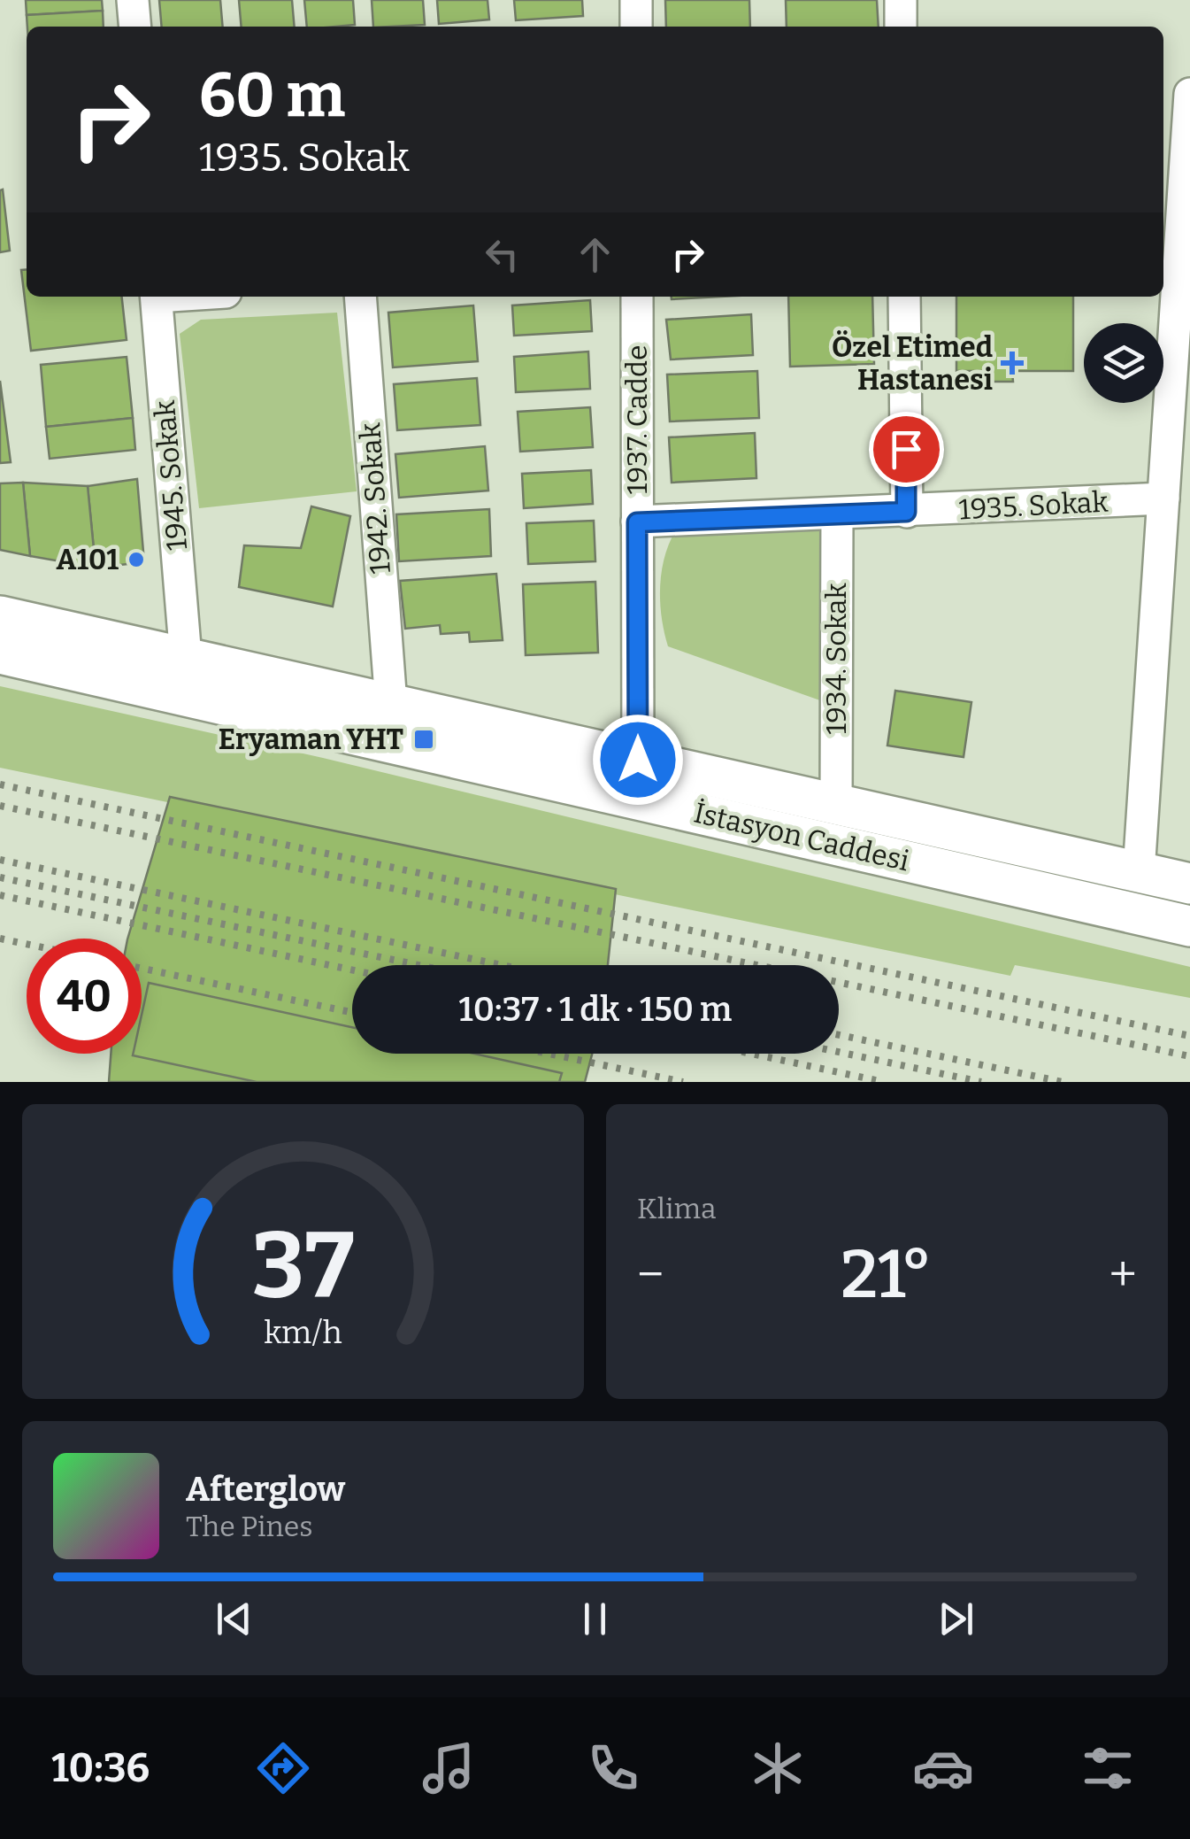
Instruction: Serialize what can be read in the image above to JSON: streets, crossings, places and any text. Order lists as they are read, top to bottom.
{
  "streets": {
    "main road": ["İstasyon Caddesi"],
    "street": [
      "1937. Cadde",
      "1945. Sokak",
      "1942. Sokak",
      "1935. Sokak",
      "1934. Sokak"
    ]
  },
  "crossings": [
    ["1937. Cadde", "1935. Sokak"],
    ["1937. Cadde", "İstasyon Caddesi"],
    ["1945. Sokak", "İstasyon Caddesi"],
    ["1942. Sokak", "İstasyon Caddesi"],
    ["1935. Sokak", "1934. Sokak"],
    ["1934. Sokak", "İstasyon Caddesi"]
  ],
  "places": {
    "health": ["Özel Etimed Hastanesi"],
    "other": ["A101"],
    "transit": ["Eryaman YHT"]
  },
  "page": {
    "turn": ["60 m", "1935. Sokak"],
    "limit": "40",
    "trip": "10:37 · 1 dk · 150 m",
    "tile": "Klima",
    "heat": ["−", "21°", "+"],
    "song": ["Afterglow", "The Pines"],
    "tabs": "10:36",
    "gauge": ["37", "km/h"]
  }
}
